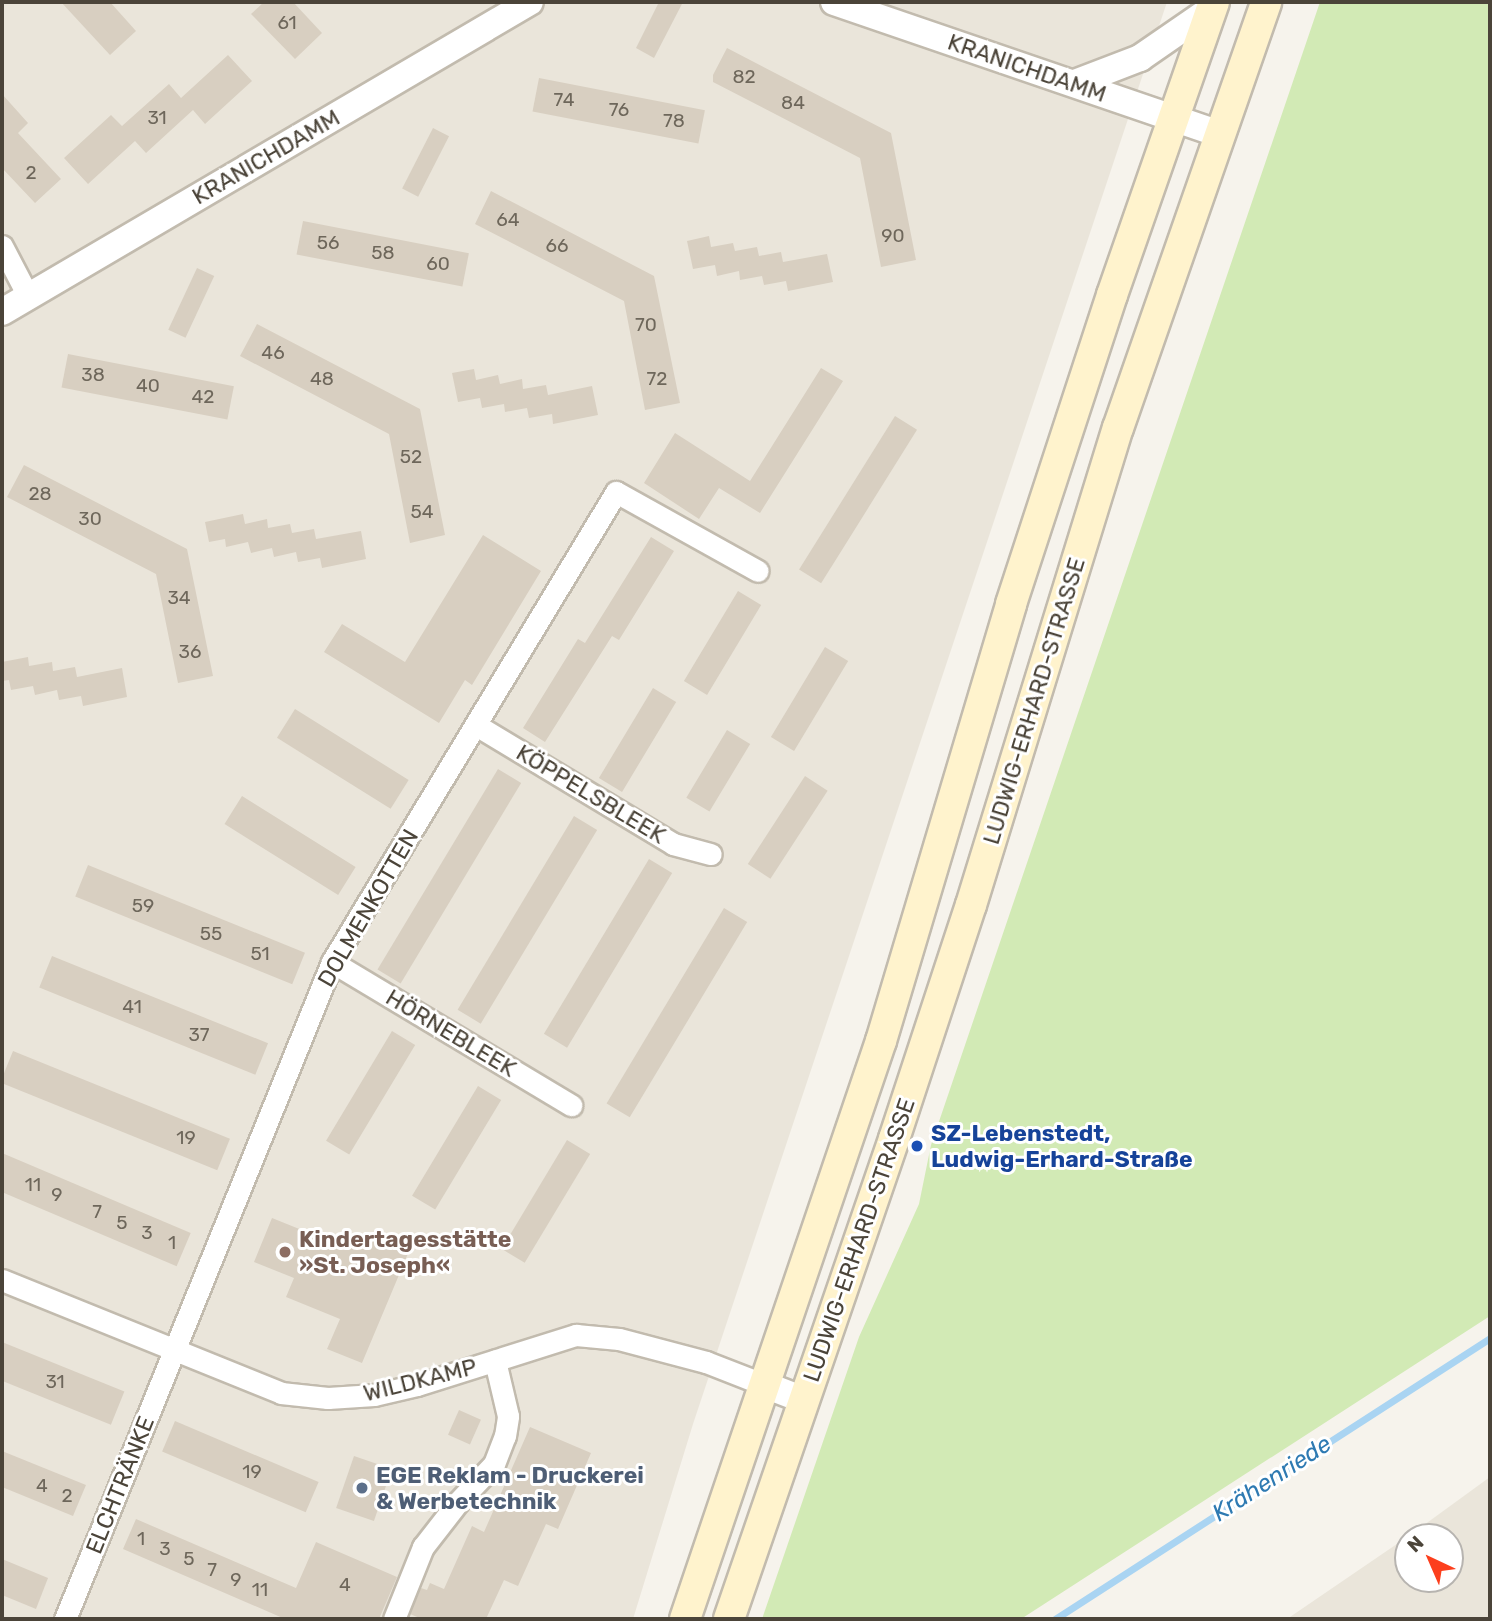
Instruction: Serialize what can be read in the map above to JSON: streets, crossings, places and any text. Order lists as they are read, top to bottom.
{
  "streets": {
    "main road": ["LUDWIG-ERHARD-STRASSE"],
    "street": [
      "KRANICHDAMM",
      "KÖPPELSBLEEK",
      "DOLMENKOTTEN",
      "HÖRNEBLEEK",
      "WILDKAMP",
      "ELCHTRÄNKE"
    ]
  },
  "crossings": [
    ["KRANICHDAMM", "LUDWIG-ERHARD-STRASSE"],
    ["LUDWIG-ERHARD-STRASSE", "WILDKAMP"],
    ["KÖPPELSBLEEK", "DOLMENKOTTEN"],
    ["DOLMENKOTTEN", "HÖRNEBLEEK"],
    ["DOLMENKOTTEN", "WILDKAMP"],
    ["DOLMENKOTTEN", "ELCHTRÄNKE"],
    ["WILDKAMP", "ELCHTRÄNKE"]
  ],
  "water": ["Krähenriede"],
  "places": ["SZ-Lebenstedt, Ludwig-Erhard-Straße", "Kindertagesstätte »St. Joseph«", "EGE Reklam - Druckerei & Werbetechnik"],
  "house_numbers": [
    "61",
    "82",
    "74",
    "84",
    "76",
    "31",
    "78",
    "2",
    "64",
    "90",
    "56",
    "66",
    "58",
    "60",
    "70",
    "46",
    "38",
    "48",
    "72",
    "40",
    "42",
    "52",
    "28",
    "54",
    "30",
    "34",
    "36",
    "59",
    "55",
    "51",
    "41",
    "37",
    "19",
    "11",
    "9",
    "7",
    "5",
    "3",
    "1",
    "31",
    "19",
    "4",
    "2",
    "1",
    "3",
    "5",
    "7",
    "9",
    "4",
    "11"
  ],
  "north": "top left"
}
